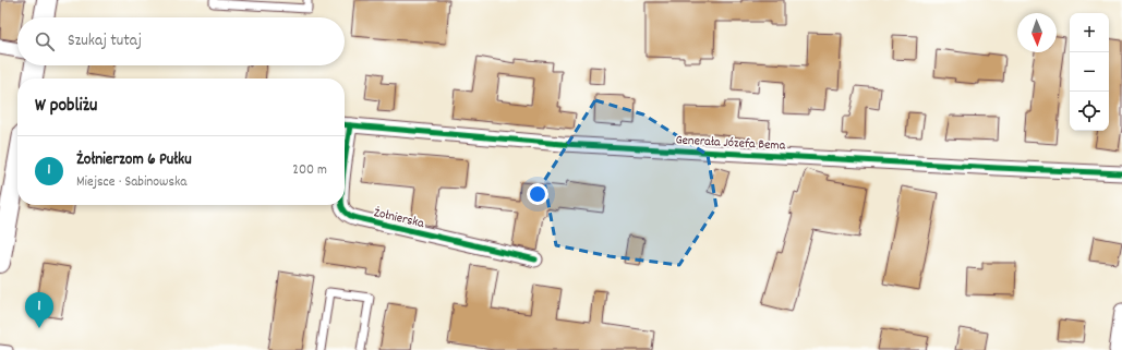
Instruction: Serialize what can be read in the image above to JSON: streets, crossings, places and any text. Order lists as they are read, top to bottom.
{
  "streets": {
    "street": ["Generała Józefa Bema", "Żołnierska"]
  },
  "north": "bottom",
  "page": {
    "map_buttons": ["+", "−"],
    "search": "Szukaj tutaj",
    "heading": "W pobliżu",
    "list": [
      {
        "mark": "1",
        "name": "Żołnierzom 6 Pułku",
        "note": "Miejsce · Sabinowska",
        "value": "200 m"
      }
    ],
    "pins": "1"
  }
}
